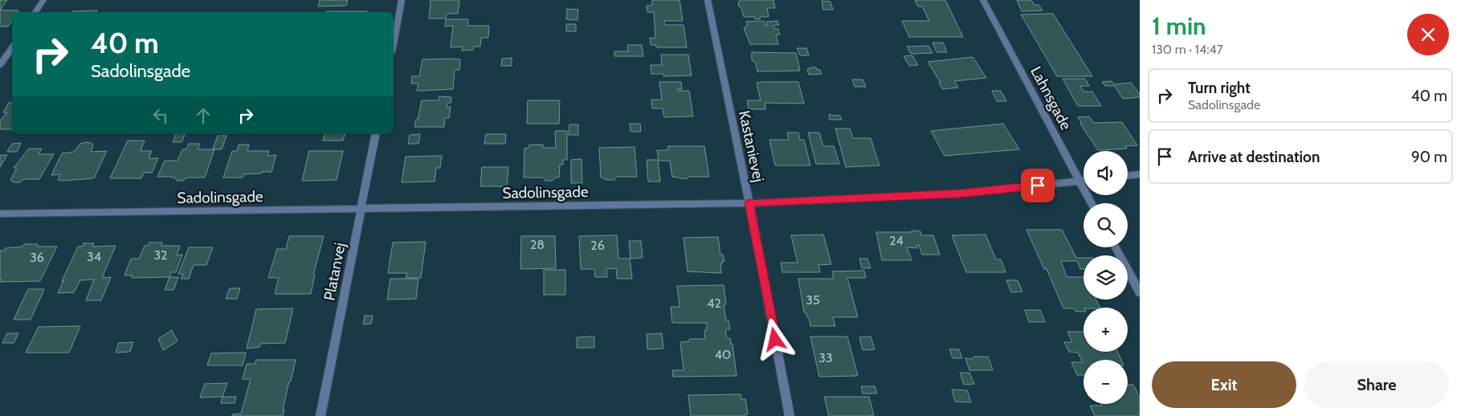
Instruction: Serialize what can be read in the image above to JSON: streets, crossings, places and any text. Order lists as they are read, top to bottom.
{
  "streets": {
    "street": [
      "Lahnsgade",
      "Kastanievej",
      "Sadolinsgade",
      "Platanvej"
    ]
  },
  "crossings": [
    ["Lahnsgade", "Sadolinsgade"],
    ["Kastanievej", "Sadolinsgade"],
    ["Sadolinsgade", "Platanvej"]
  ],
  "house_numbers": [
    "24",
    "28",
    "26",
    "32",
    "34",
    "36",
    "35",
    "42",
    "40",
    "33"
  ],
  "page": {
    "heading": ["1 min", "130 m · 14:47"],
    "turn": ["40 m", "Sadolinsgade"],
    "list": [
      {
        "name": "Turn right",
        "note": "Sadolinsgade",
        "value": "40 m"
      },
      {
        "name": "Arrive at destination",
        "value": "90 m"
      }
    ],
    "map_buttons": ["+", "−"],
    "buttons": ["Exit", "Share"]
  }
}
